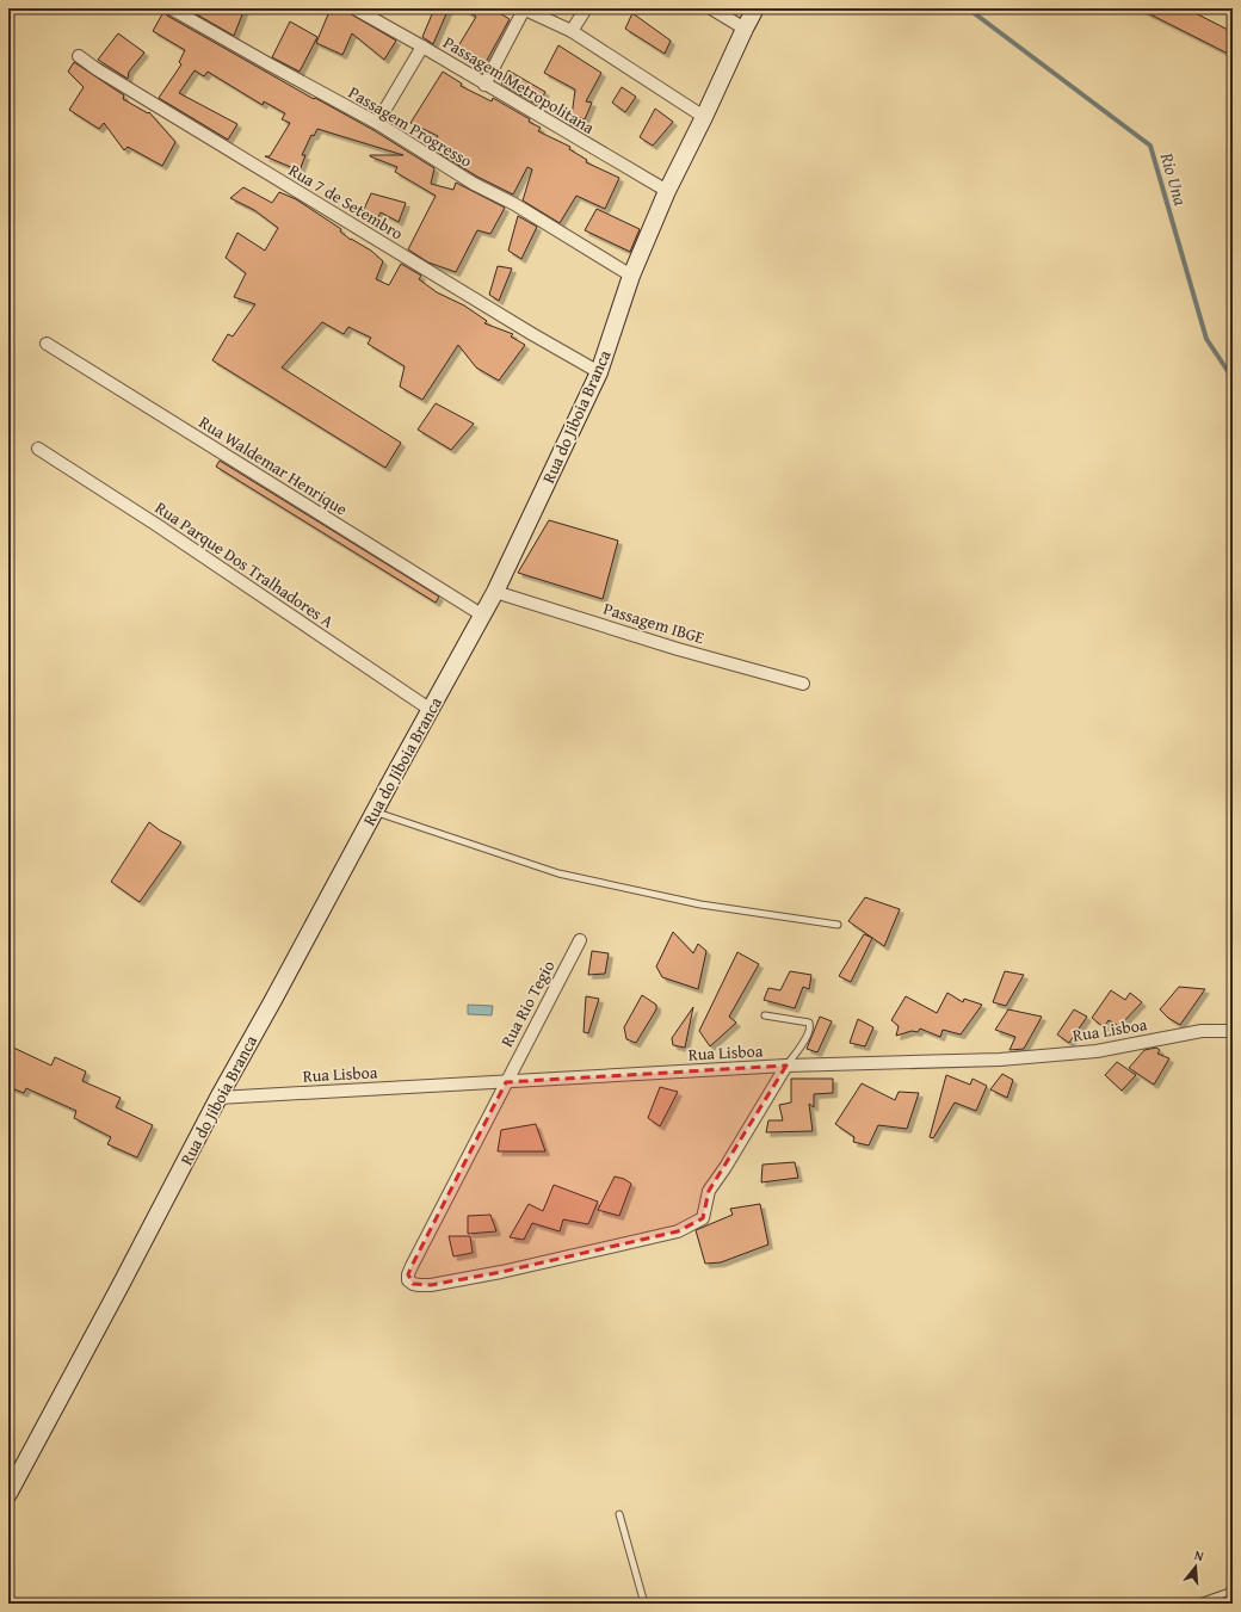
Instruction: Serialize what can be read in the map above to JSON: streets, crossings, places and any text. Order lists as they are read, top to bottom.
{
  "streets": {
    "main road": ["Rua do Jiboia Branca"],
    "street": [
      "Passagem Metropolitana",
      "Passagem Progresso",
      "Rua 7 de Setembro",
      "Rua Waldemar Henrique",
      "Rua Parque Dos Tralhadores A",
      "Passagem IBGE",
      "Rua Rio Tegio",
      "Rua Lisboa"
    ]
  },
  "crossings": [
    ["Passagem Metropolitana", "Rua do Jiboia Branca"],
    ["Passagem Progresso", "Rua do Jiboia Branca"],
    ["Rua 7 de Setembro", "Rua do Jiboia Branca"],
    ["Rua do Jiboia Branca", "Rua Waldemar Henrique"],
    ["Rua do Jiboia Branca", "Rua Parque Dos Tralhadores A"],
    ["Rua do Jiboia Branca", "Passagem IBGE"],
    ["Rua do Jiboia Branca", "Rua Lisboa"],
    ["Rua Rio Tegio", "Rua Lisboa"]
  ],
  "water": ["Rio Una"],
  "north": "top"
}
